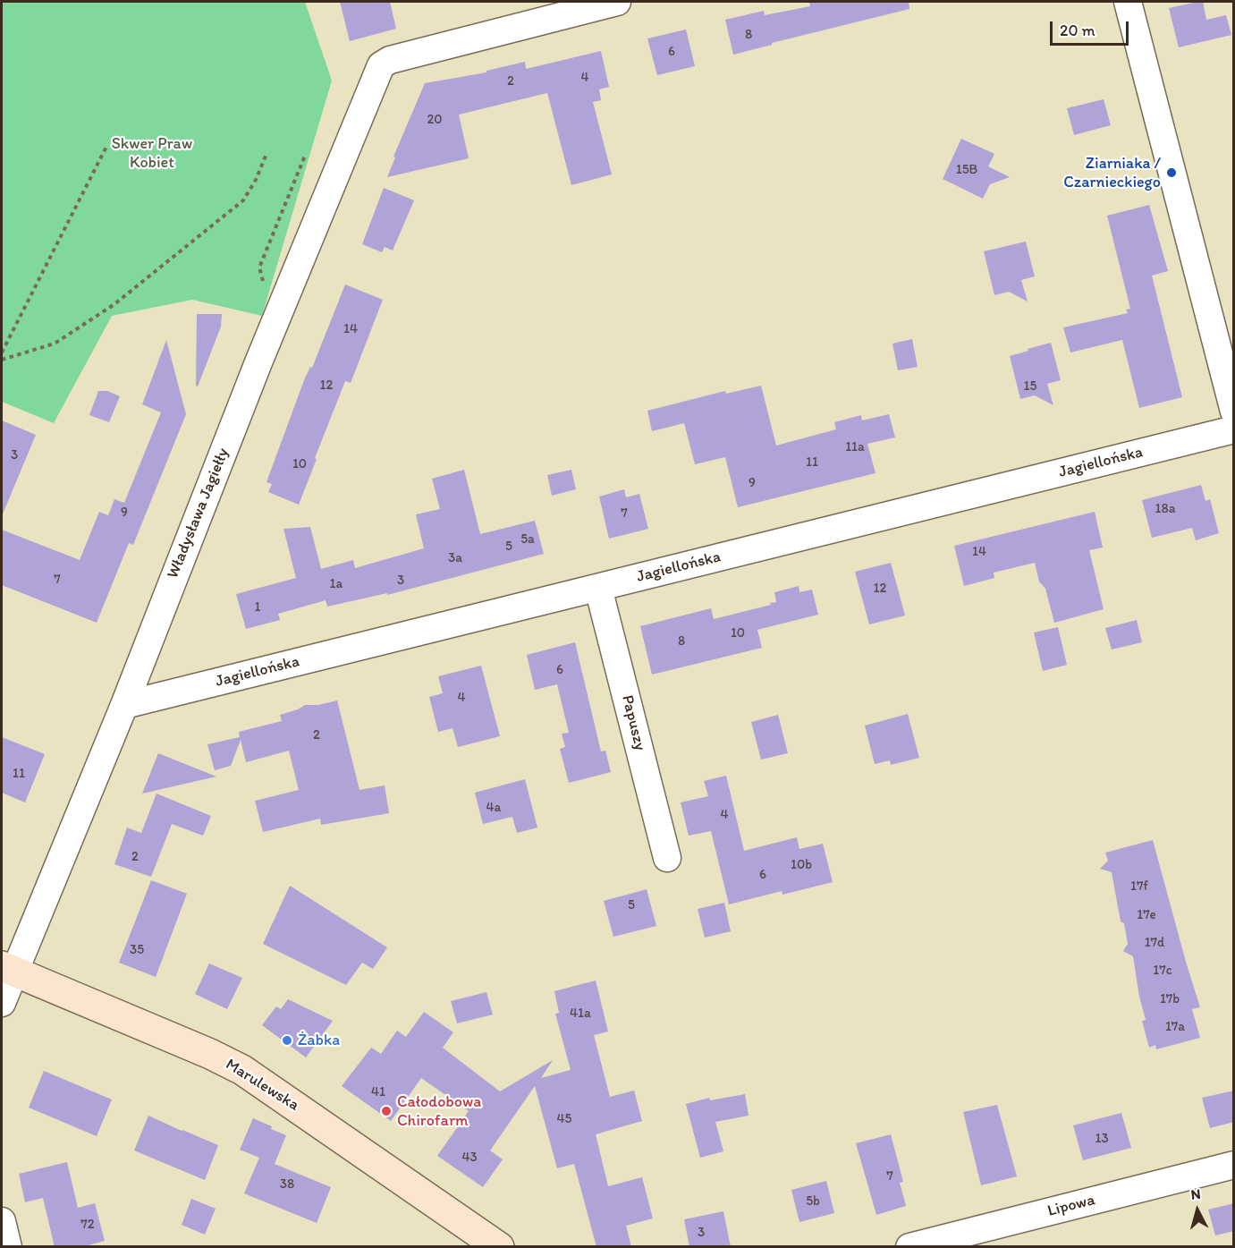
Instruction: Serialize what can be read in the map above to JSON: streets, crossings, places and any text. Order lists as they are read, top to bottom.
{
  "streets": {
    "street": [
      "Jagiellońska",
      "Władysława Jagiełły",
      "Papuszy",
      "Marulewska",
      "Lipowa"
    ]
  },
  "crossings": [
    ["Jagiellońska", "Władysława Jagiełły"],
    ["Jagiellońska", "Papuszy"],
    ["Władysława Jagiełły", "Marulewska"]
  ],
  "parks": ["Skwer Praw Kobiet"],
  "places": ["Ziarniaka / Czarnieckiego", "Żabka", "Całodobowa Chirofarm"],
  "house_numbers": [
    "8",
    "6",
    "4",
    "2",
    "20",
    "15B",
    "14",
    "12",
    "15",
    "11a",
    "3",
    "11",
    "10",
    "9",
    "18a",
    "9",
    "7",
    "5a",
    "5",
    "14",
    "3a",
    "7",
    "3",
    "1a",
    "12",
    "1",
    "10",
    "8",
    "6",
    "4",
    "2",
    "11",
    "4a",
    "4",
    "2",
    "10b",
    "6",
    "17f",
    "5",
    "17e",
    "17d",
    "35",
    "17c",
    "17b",
    "41a",
    "17a",
    "41",
    "45",
    "13",
    "43",
    "7",
    "38",
    "5b",
    "72",
    "3"
  ],
  "scale_bar": "20 m",
  "north": "top"
}
